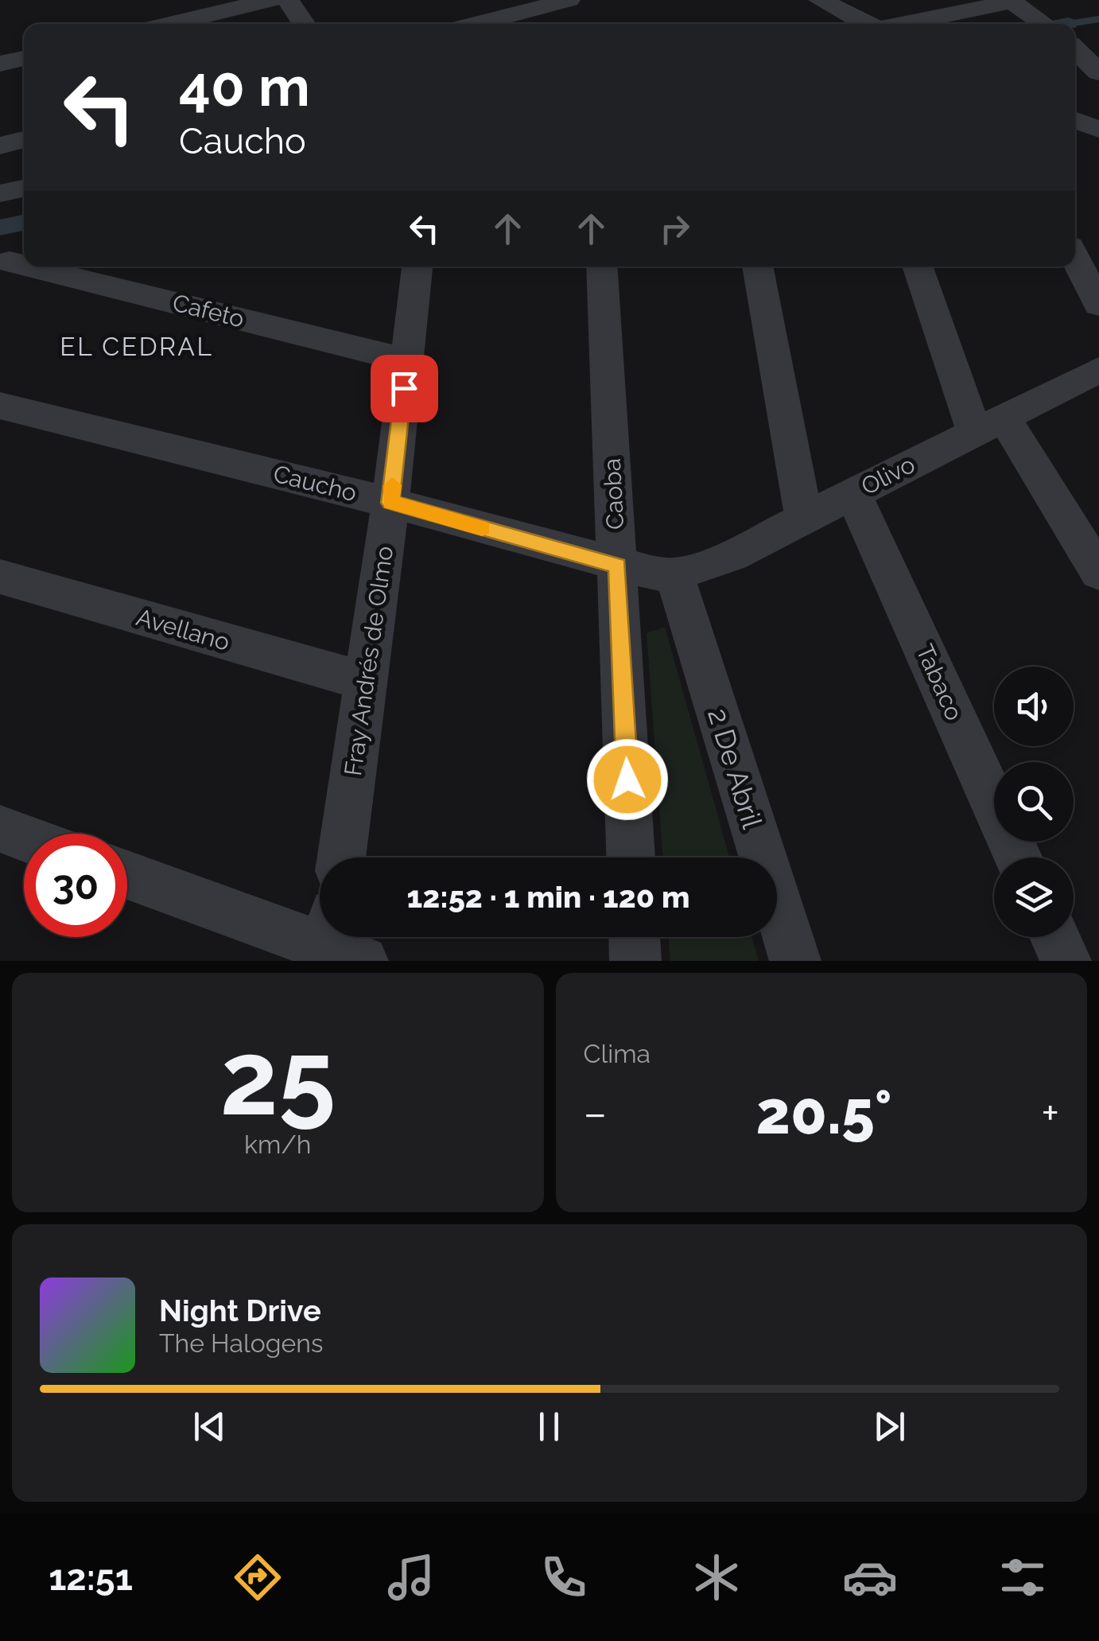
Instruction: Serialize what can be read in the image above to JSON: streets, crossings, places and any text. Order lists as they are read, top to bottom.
{
  "streets": {
    "street": [
      "Cafeto",
      "Olivo",
      "Caucho",
      "Caoba",
      "Avellano",
      "Fray Andrés de Olmo",
      "Tabaco",
      "2 De Abril"
    ]
  },
  "crossings": [
    ["Cafeto", "Fray Andrés de Olmo"],
    ["Olivo", "Caucho"],
    ["Olivo", "Tabaco"],
    ["Olivo", "2 De Abril"],
    ["Caucho", "Caoba"],
    ["Caucho", "Fray Andrés de Olmo"],
    ["Caucho", "2 De Abril"],
    ["Avellano", "Fray Andrés de Olmo"]
  ],
  "districts": ["EL CEDRAL"],
  "page": {
    "turn": ["40 m", "Caucho"],
    "limit": "30",
    "trip": "12:52 · 1 min · 120 m",
    "tile": [
      ["25", "km/h"],
      "Clima"
    ],
    "heat": ["−", "20.5°", "+"],
    "song": ["Night Drive", "The Halogens"],
    "tabs": "12:51"
  }
}
